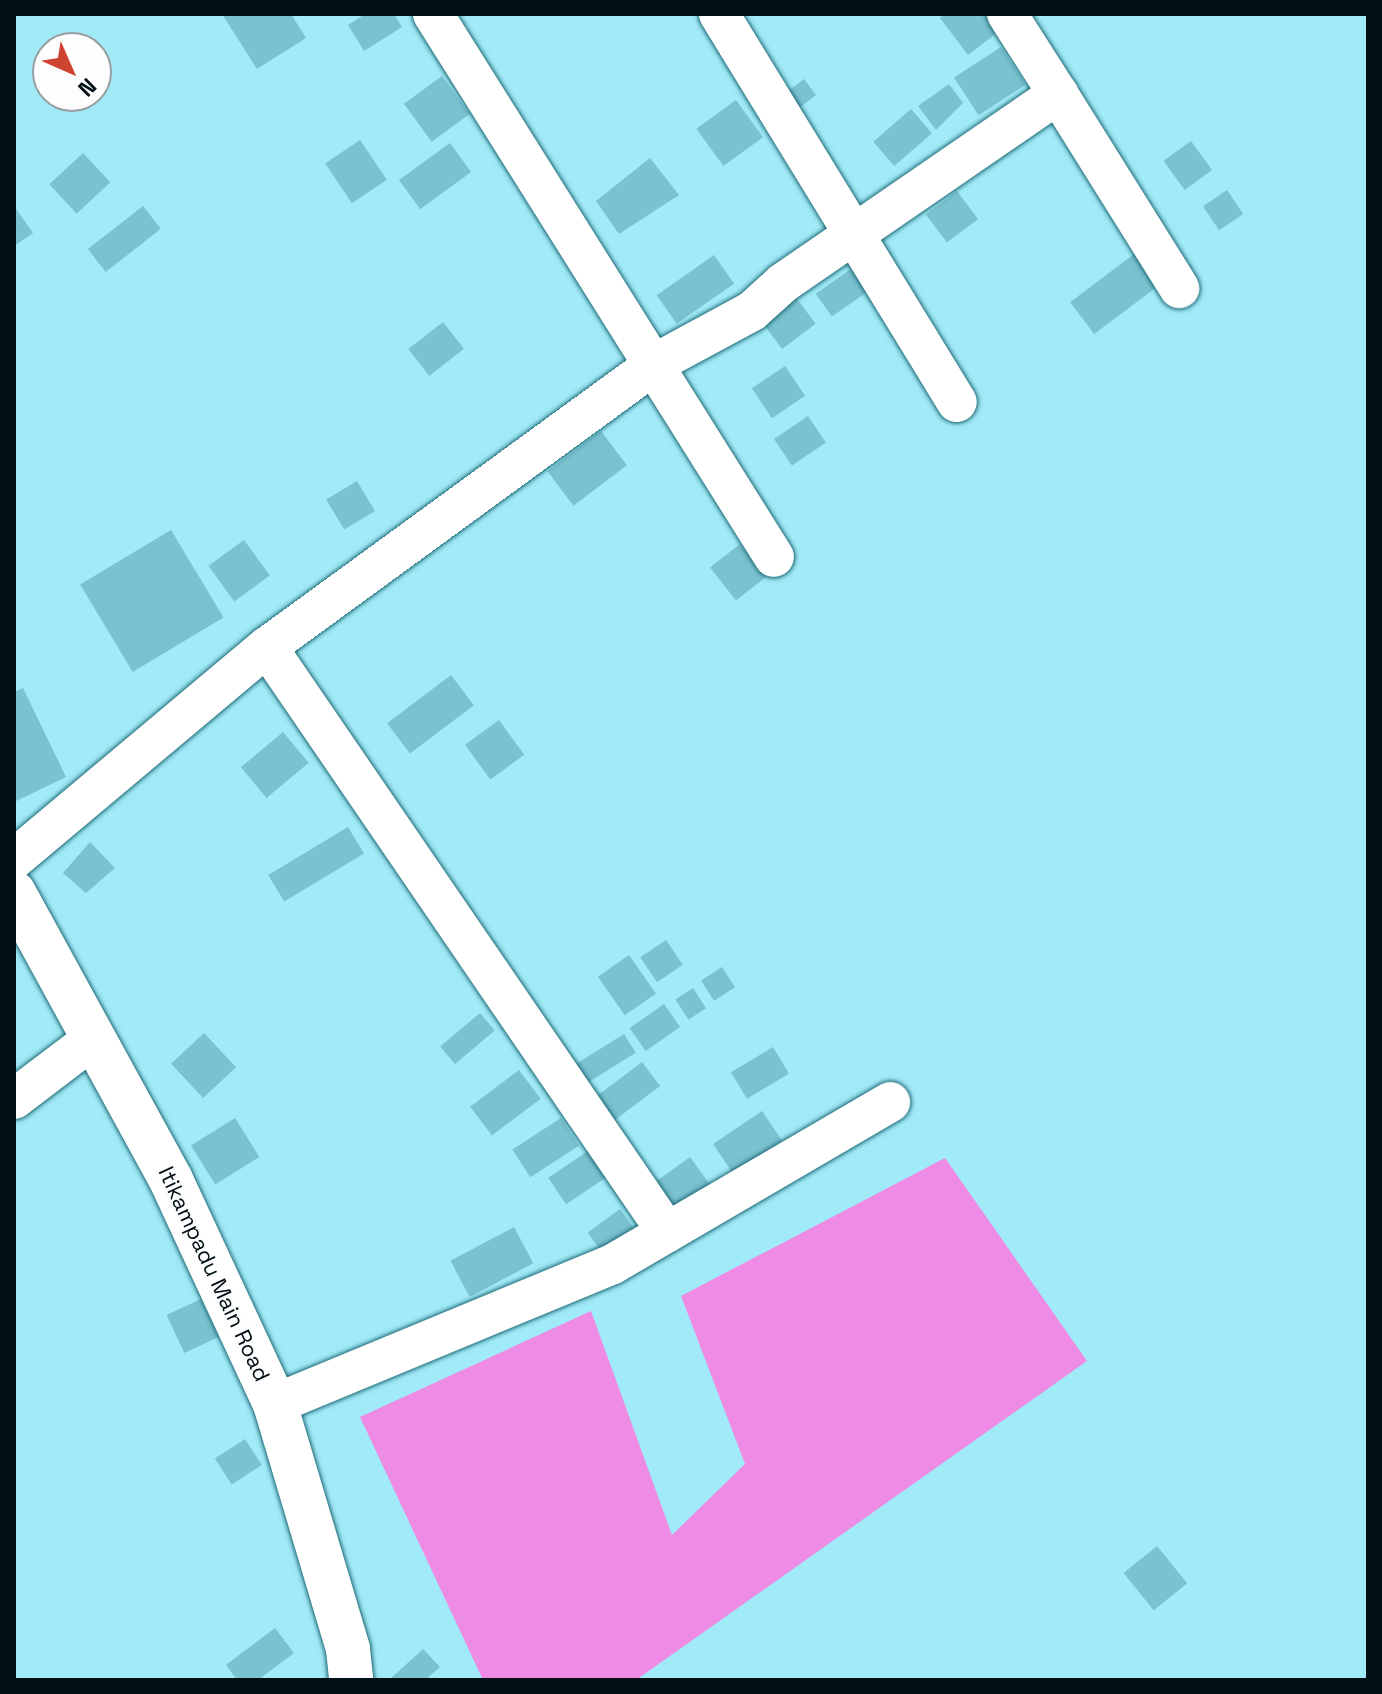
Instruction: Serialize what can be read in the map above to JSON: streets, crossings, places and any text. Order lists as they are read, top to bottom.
{
  "streets": {
    "street": ["Itikampadu Main Road"]
  },
  "north": "bottom right"
}
